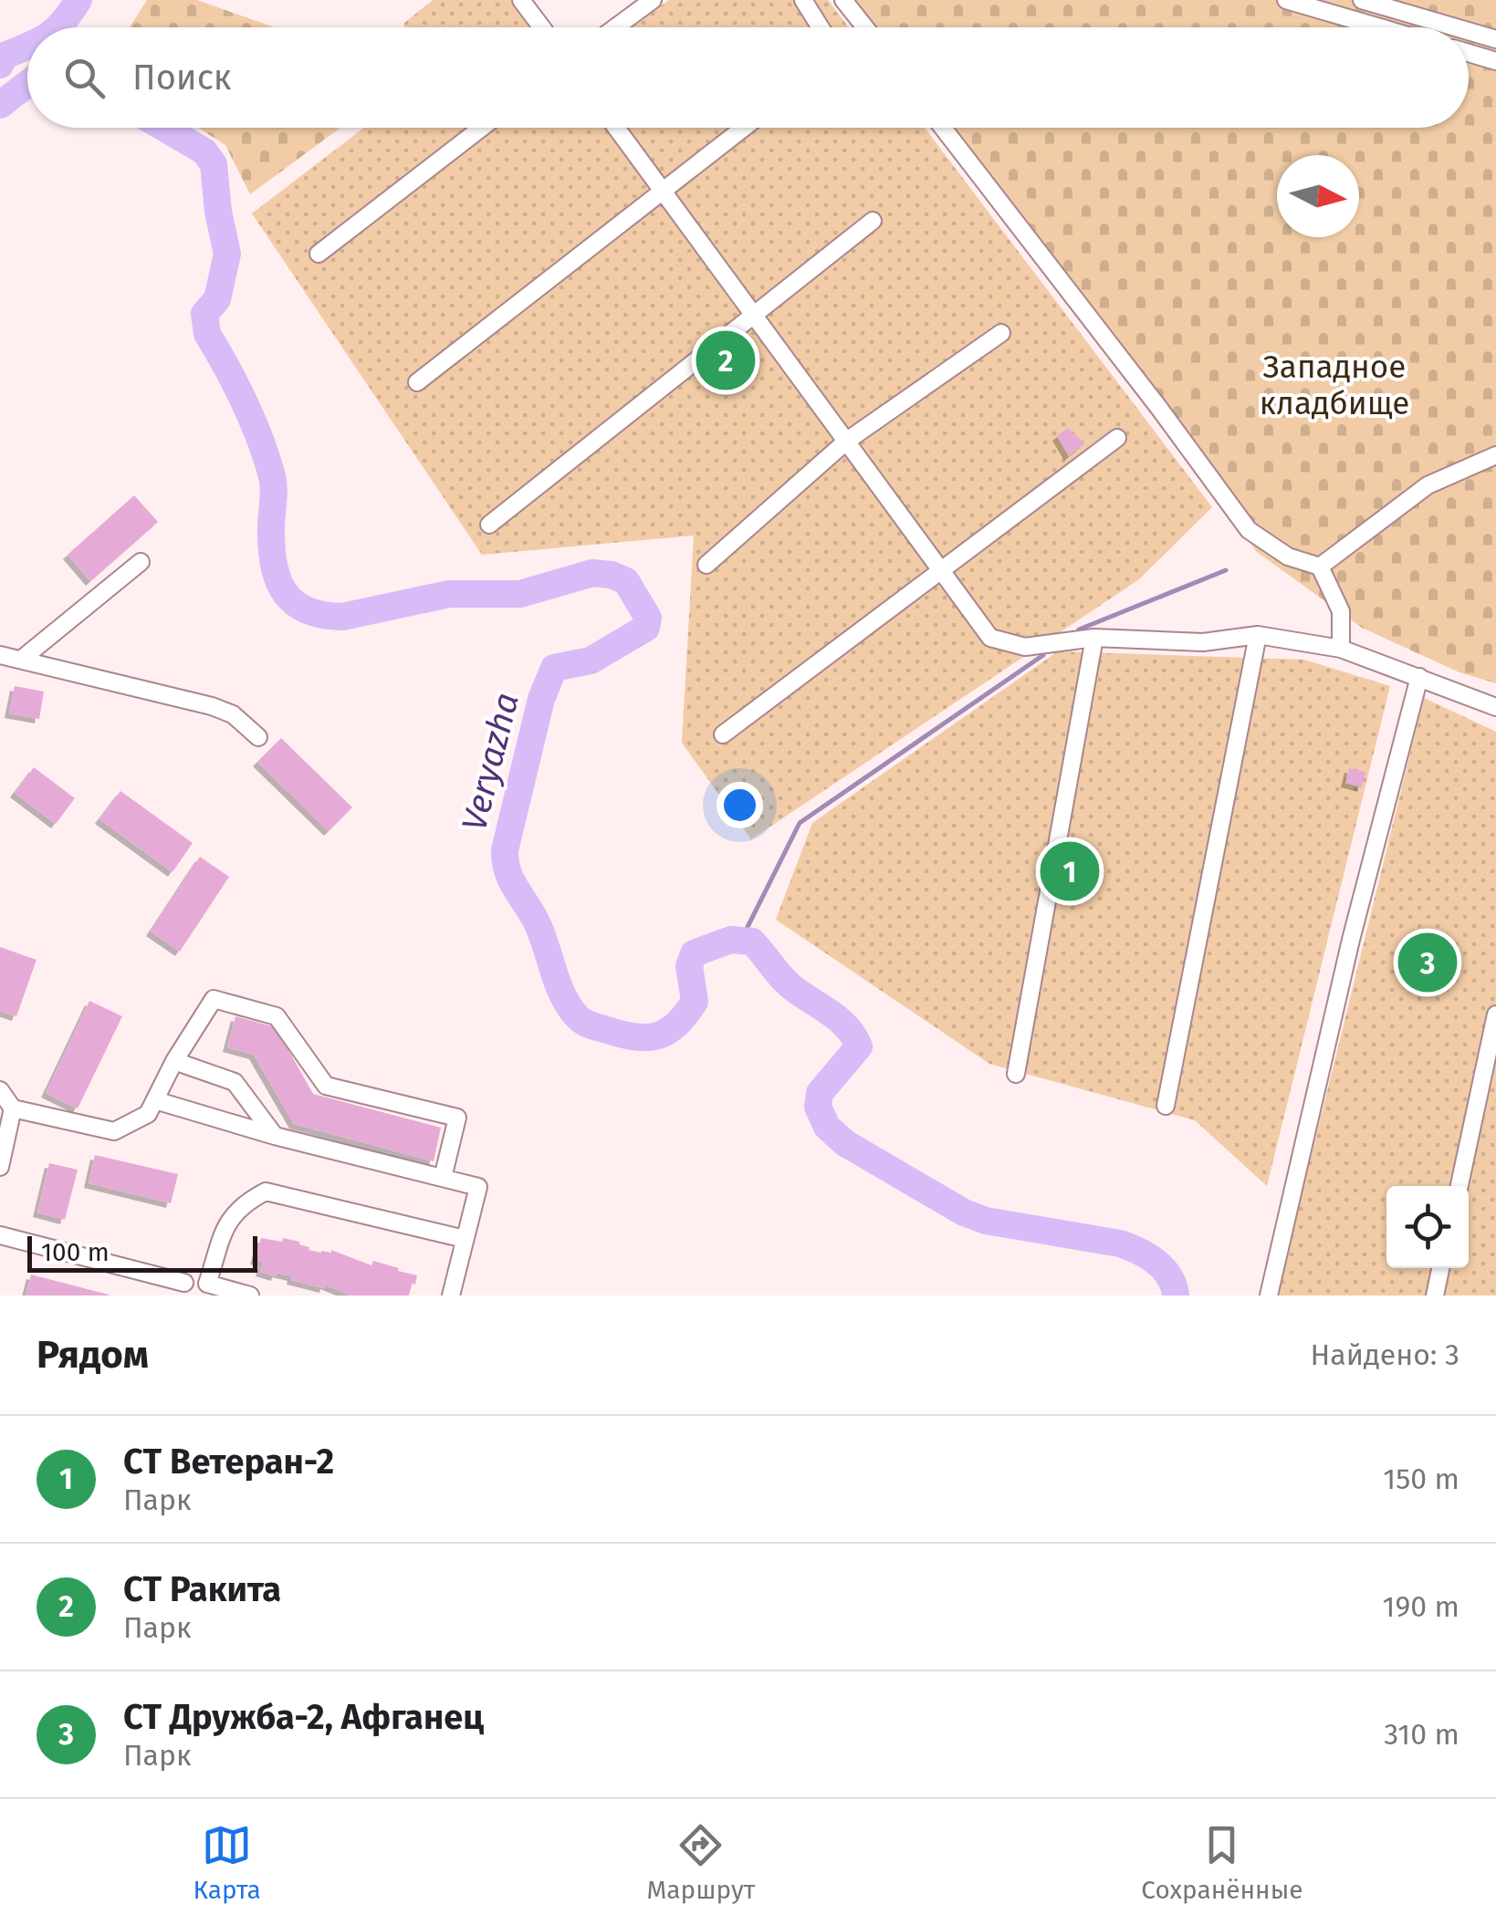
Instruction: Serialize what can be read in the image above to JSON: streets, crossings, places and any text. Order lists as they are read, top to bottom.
{
  "water": ["Veryazha"],
  "parks": ["Западное кладбище"],
  "scale_bar": "100 m",
  "north": "right",
  "page": {
    "search": "Поиск",
    "pins": ["2", "1", "3"],
    "scale": "100 m",
    "heading": ["Рядом", "Найдено: 3"],
    "list": [
      {
        "mark": "1",
        "name": "СТ Ветеран-2",
        "note": "Парк",
        "value": "150 m"
      },
      {
        "mark": "2",
        "name": "СТ Ракита",
        "note": "Парк",
        "value": "190 m"
      },
      {
        "mark": "3",
        "name": "СТ Дружба-2, Афганец",
        "note": "Парк",
        "value": "310 m"
      }
    ],
    "nav": ["Карта", "Маршрут", "Сохранённые"]
  }
}
